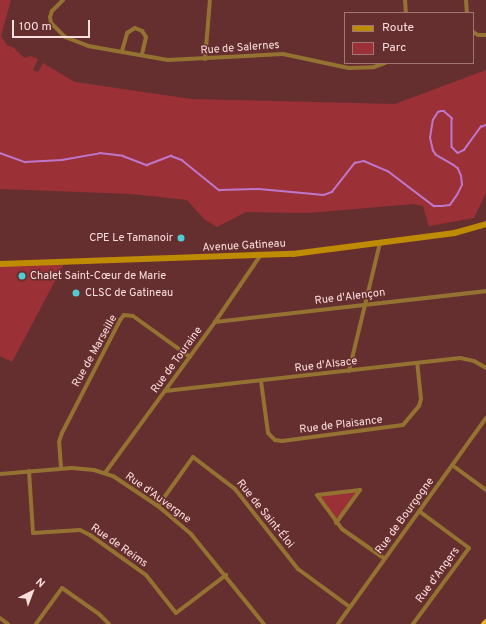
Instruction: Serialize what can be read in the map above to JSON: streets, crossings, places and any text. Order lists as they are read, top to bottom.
{
  "streets": {
    "street": [
      "Rue de Salernes",
      "Avenue Gatineau",
      "Rue d'Alençon",
      "Rue de Marseille",
      "Rue de Touraine",
      "Rue d'Alsace",
      "Rue de Plaisance",
      "Rue d'Auvergne",
      "Rue de Saint-Éloi",
      "Rue de Bourgogne",
      "Rue de Reims",
      "Rue d'Angers"
    ]
  },
  "crossings": [
    ["Avenue Gatineau", "Rue de Touraine"],
    ["Rue d'Alençon", "Rue de Touraine"],
    ["Rue de Marseille", "Rue de Touraine"],
    ["Rue de Marseille", "Rue d'Auvergne"],
    ["Rue de Touraine", "Rue d'Alsace"],
    ["Rue de Touraine", "Rue d'Auvergne"],
    ["Rue d'Alsace", "Rue de Plaisance"],
    ["Rue d'Auvergne", "Rue de Saint-Éloi"],
    ["Rue d'Auvergne", "Rue de Reims"],
    ["Rue de Saint-Éloi", "Rue de Bourgogne"],
    ["Rue de Bourgogne", "Rue d'Angers"]
  ],
  "places": ["CPE Le Tamanoir", "Chalet Saint-Cœur de Marie", "CLSC de Gatineau"],
  "legend": ["Route", "Parc"],
  "scale_bar": "100 m",
  "north": "top right"
}
